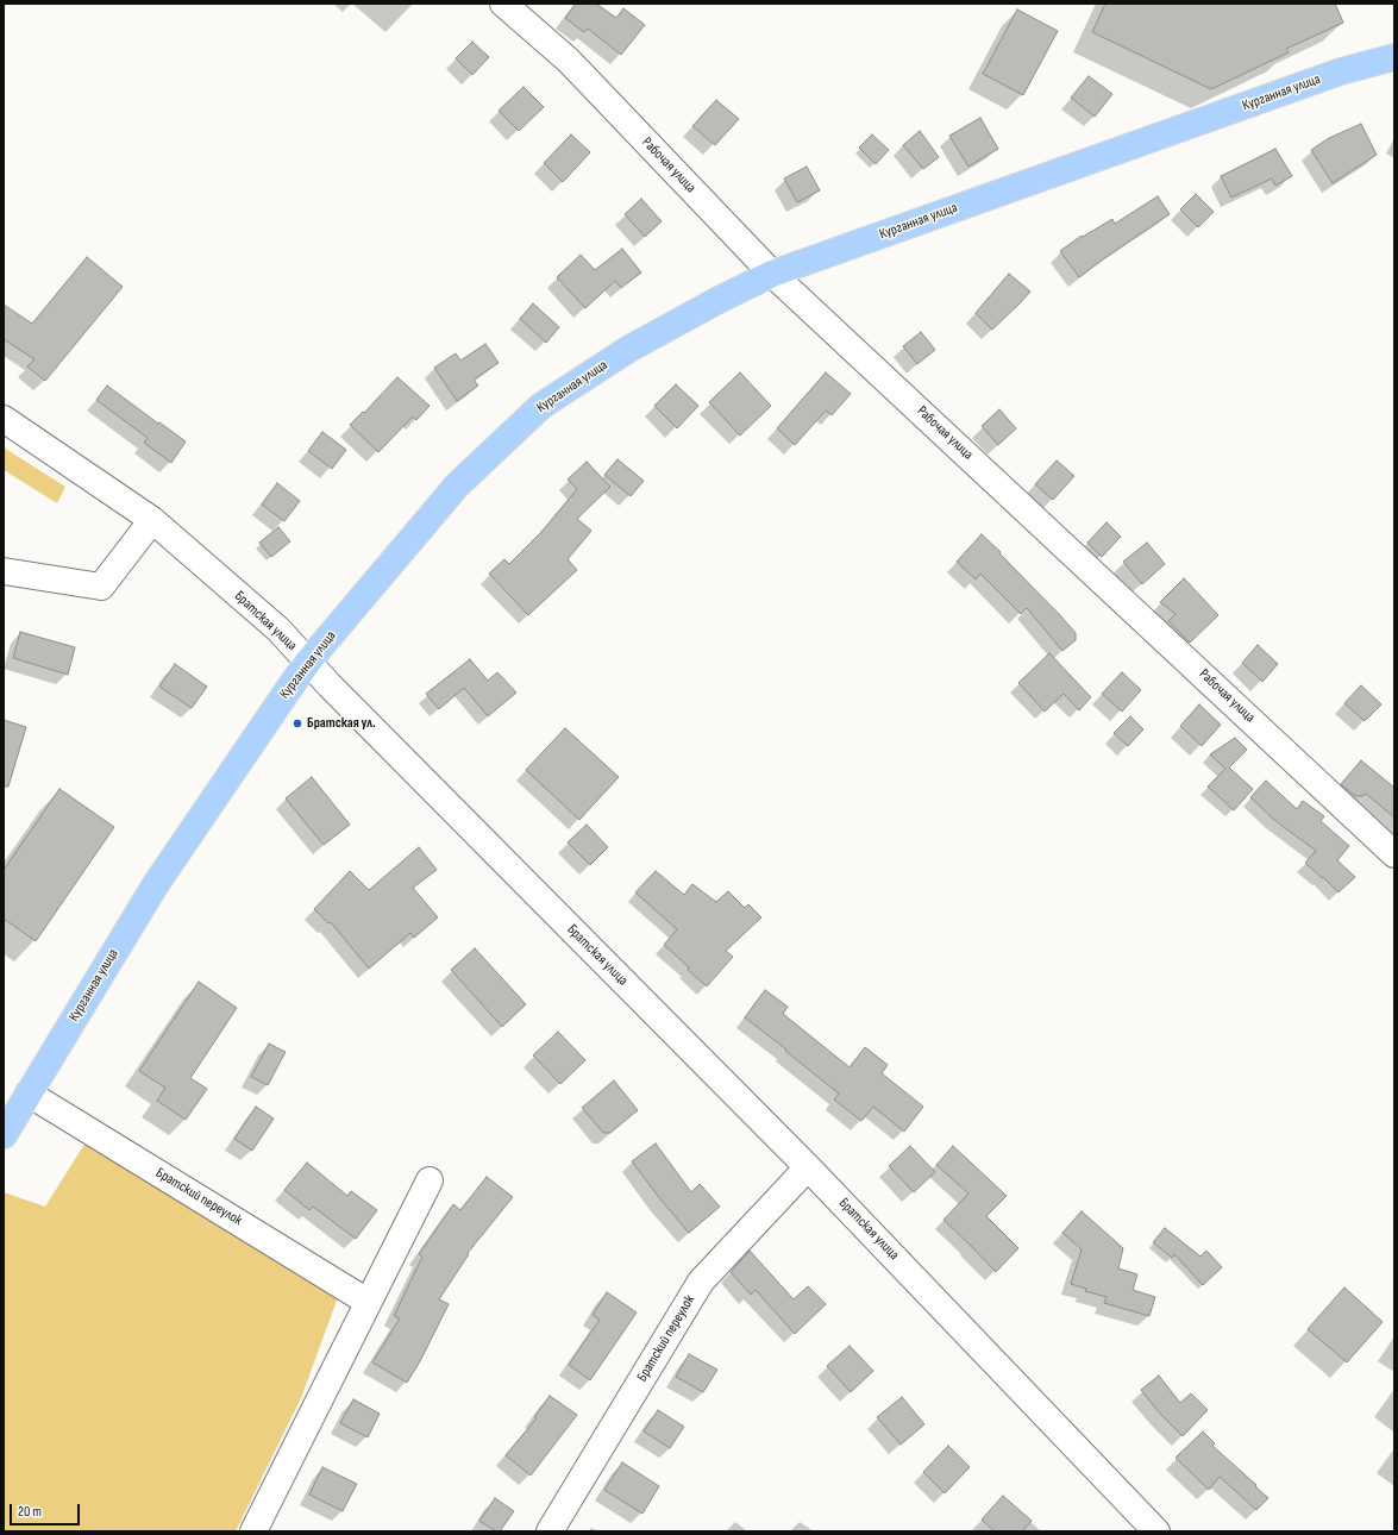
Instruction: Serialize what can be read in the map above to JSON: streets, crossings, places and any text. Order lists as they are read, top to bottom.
{
  "streets": {
    "main road": ["Курганная улица"],
    "street": ["Рабочая улица", "Братская улица", "Братский переулок"]
  },
  "crossings": [
    ["Курганная улица", "Рабочая улица"],
    ["Курганная улица", "Братская улица"],
    ["Курганная улица", "Братский переулок"],
    ["Братская улица", "Братский переулок"]
  ],
  "places": ["Братская ул."],
  "scale_bar": "20 m"
}
